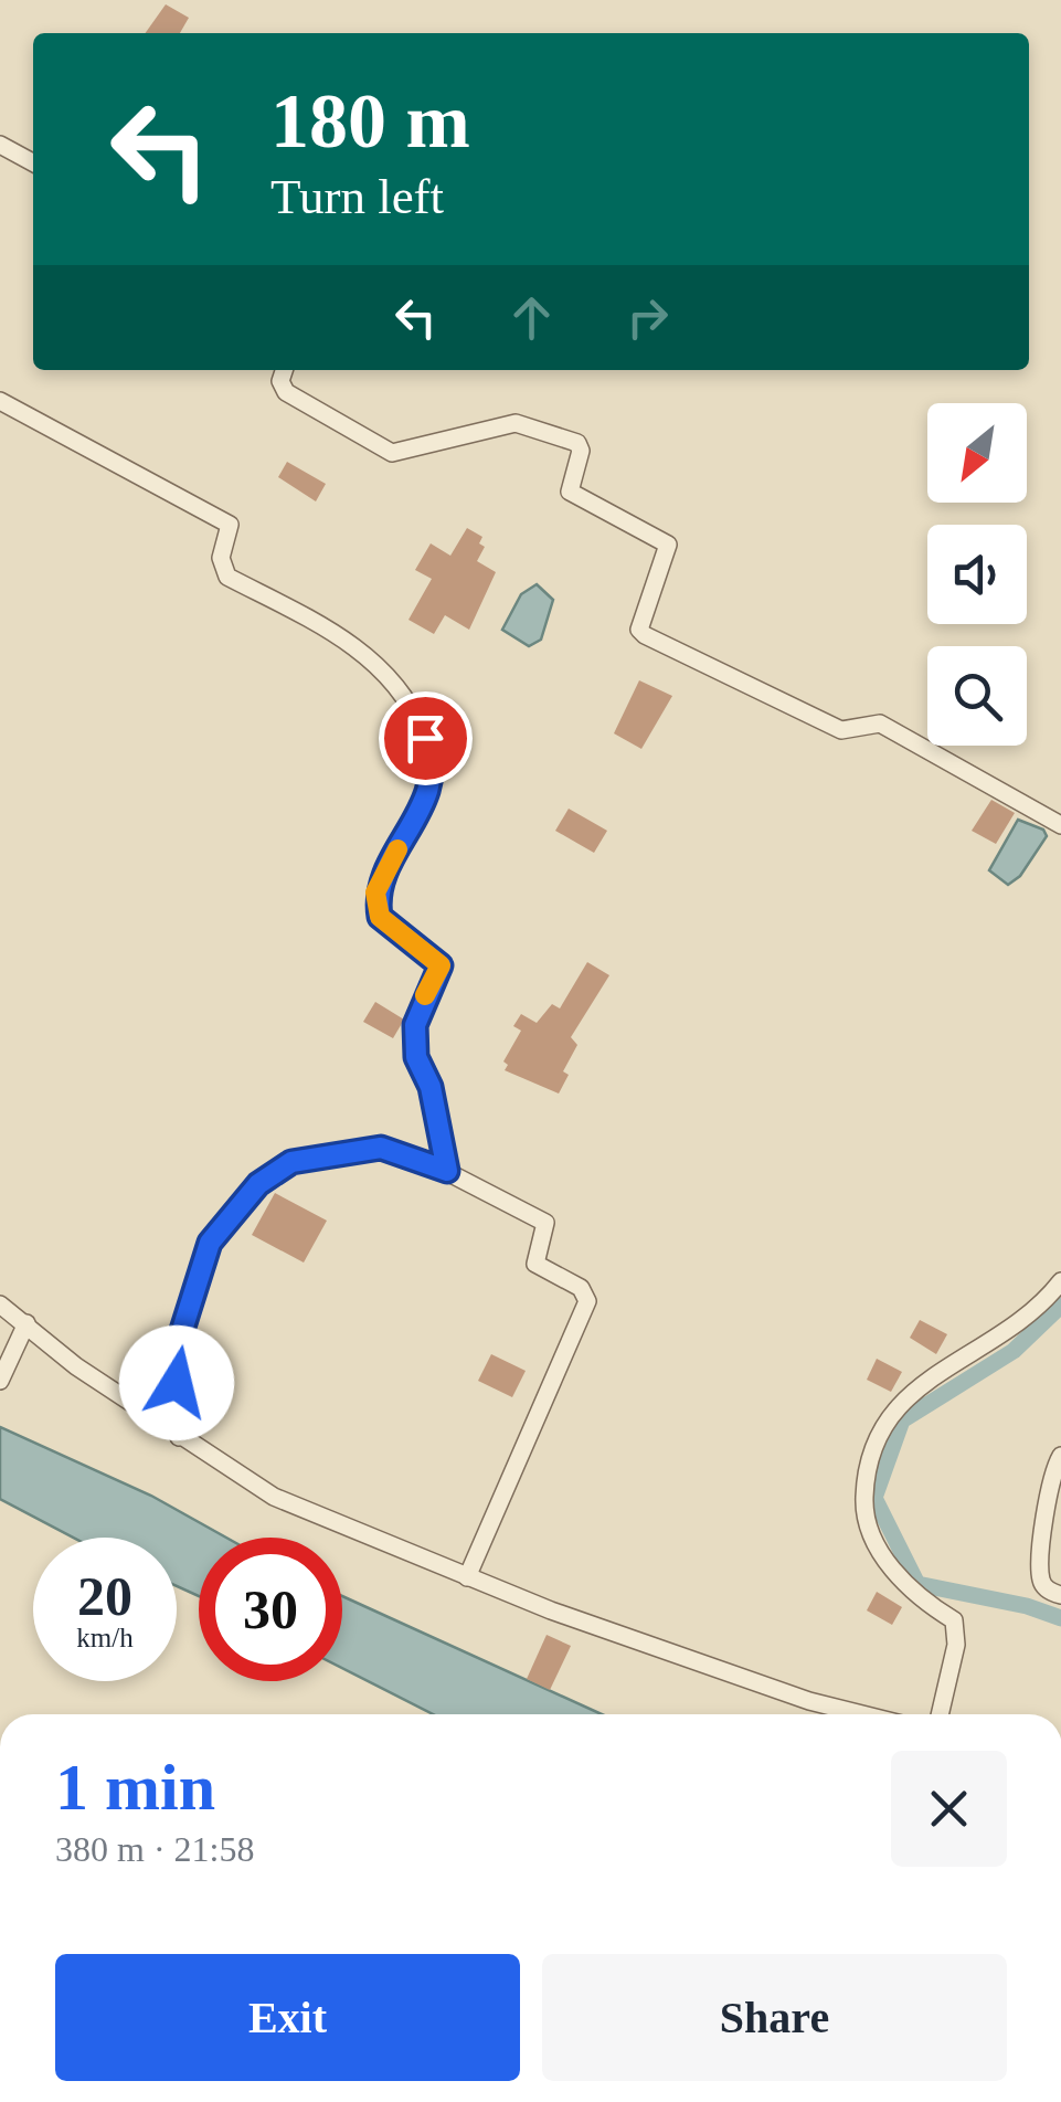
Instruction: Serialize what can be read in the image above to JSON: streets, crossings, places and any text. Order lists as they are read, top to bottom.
{
  "north": "bottom left",
  "page": {
    "turn": ["180 m", "Turn left"],
    "speed": "20 km/h",
    "limit": "30",
    "heading": ["1 min", "380 m · 21:58"],
    "buttons": ["Exit", "Share"]
  }
}
